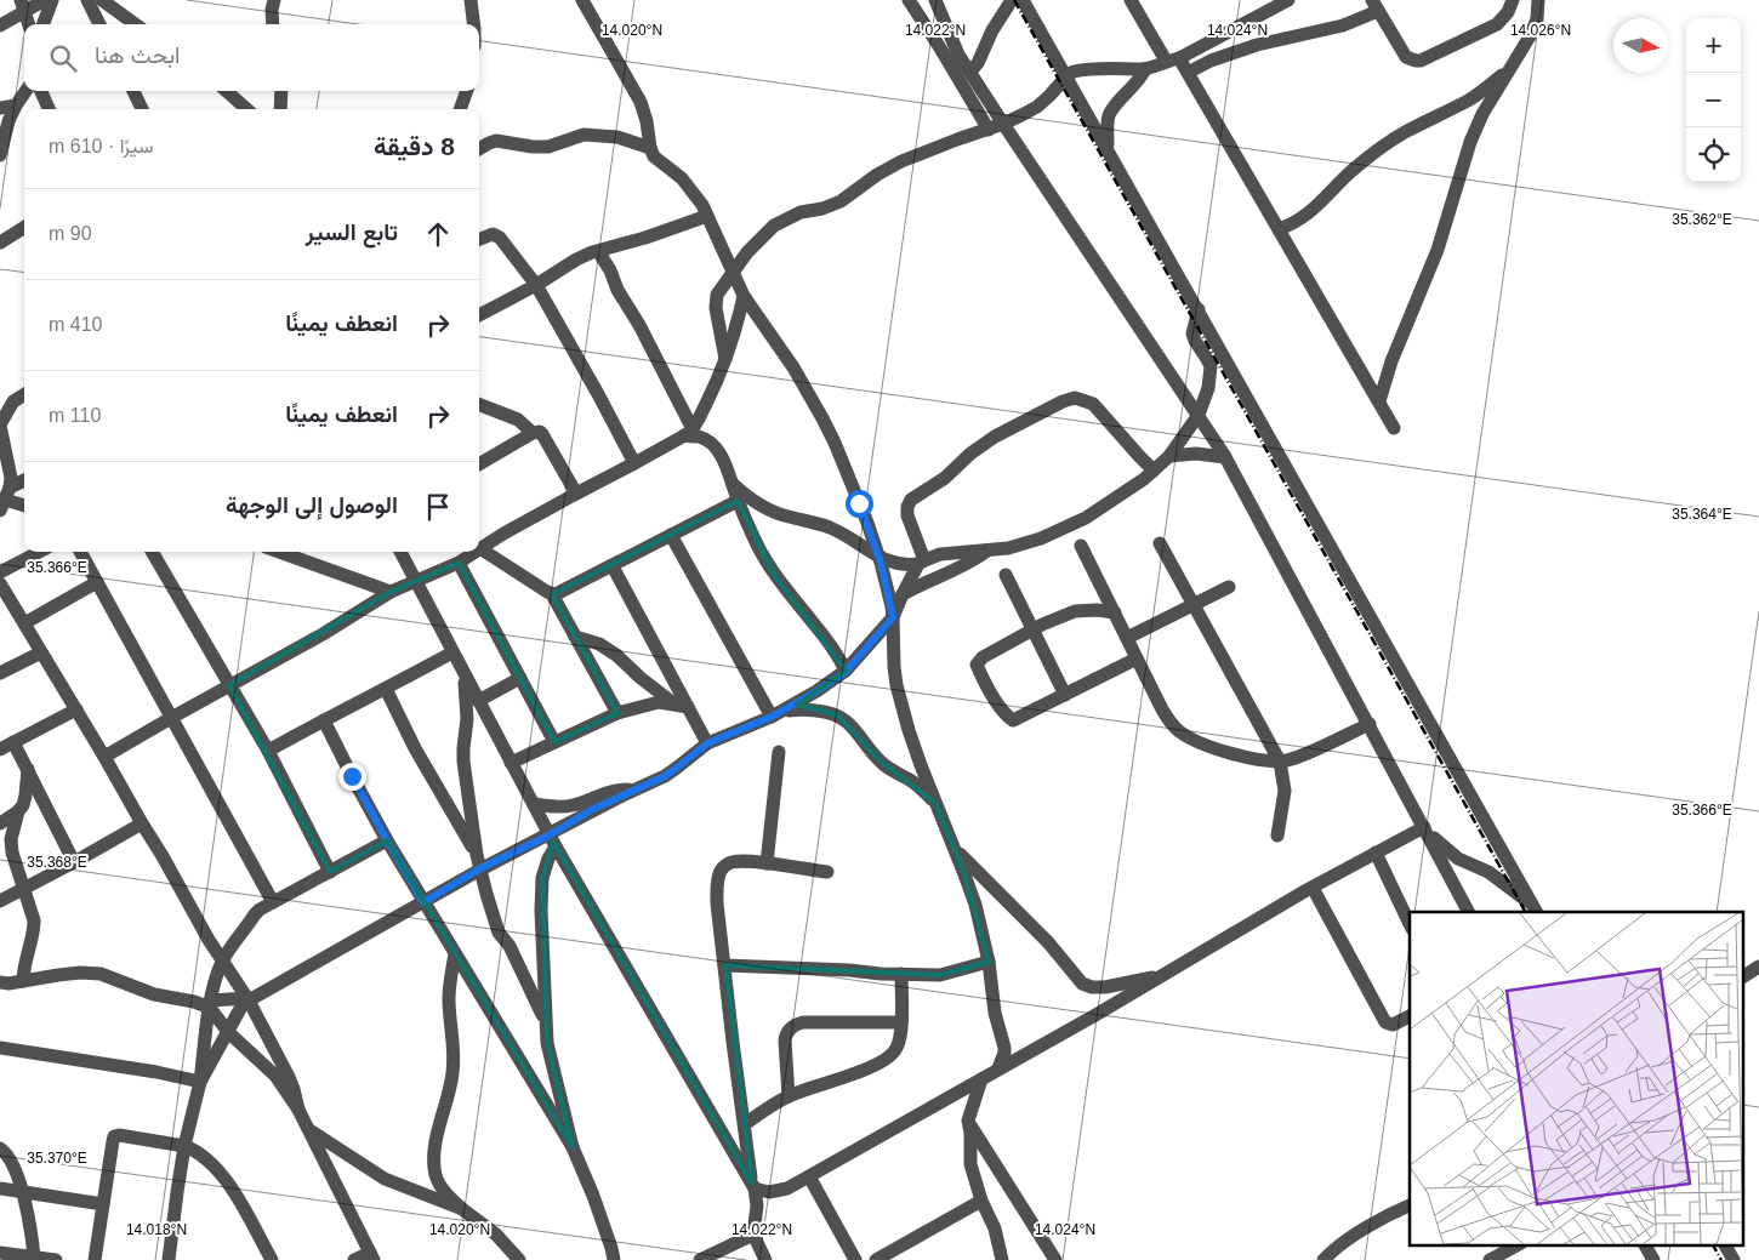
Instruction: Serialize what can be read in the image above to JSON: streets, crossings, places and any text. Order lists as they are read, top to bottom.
{
  "north": "right",
  "page": {
    "map_buttons": ["+", "−"],
    "search": "ابحث هنا",
    "heading": ["8 دقيقة", "سيرًا · 610 m"],
    "list": [
      ["تابع السير", "90 m"],
      ["انعطف يمينًا", "410 m"],
      ["انعطف يمينًا", "110 m"],
      "الوصول إلى الوجهة"
    ]
  },
  "coordinates": [
    "14.020°N",
    "14.022°N",
    "14.024°N",
    "14.026°N",
    "35.362°E",
    "35.364°E",
    "35.366°E",
    "35.368°E",
    "35.370°E",
    "14.018°N"
  ]
}
